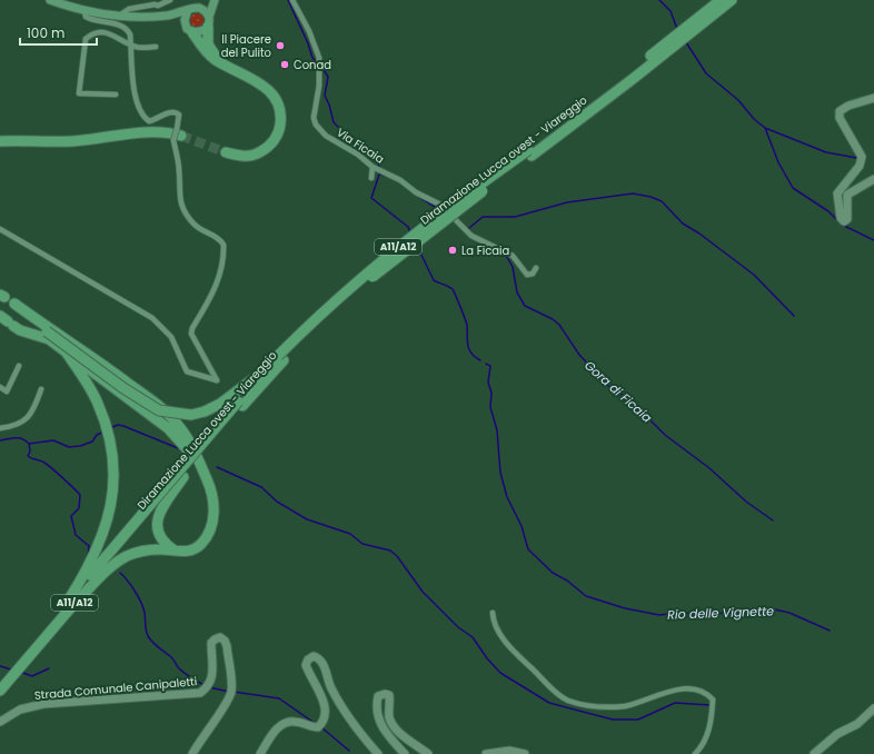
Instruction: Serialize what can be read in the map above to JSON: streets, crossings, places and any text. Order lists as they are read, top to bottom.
{
  "streets": {
    "highway": ["Diramazione Lucca ovest - Viareggio", "A11/A12"],
    "street": ["Via Ficaia", "Strada Comunale Canipaletti"]
  },
  "water": ["Gora di Ficaia", "Rio delle Vignette"],
  "places": ["Il Piacere del Pulito", "Conad", "La Ficaia"],
  "scale_bar": "100 m"
}
